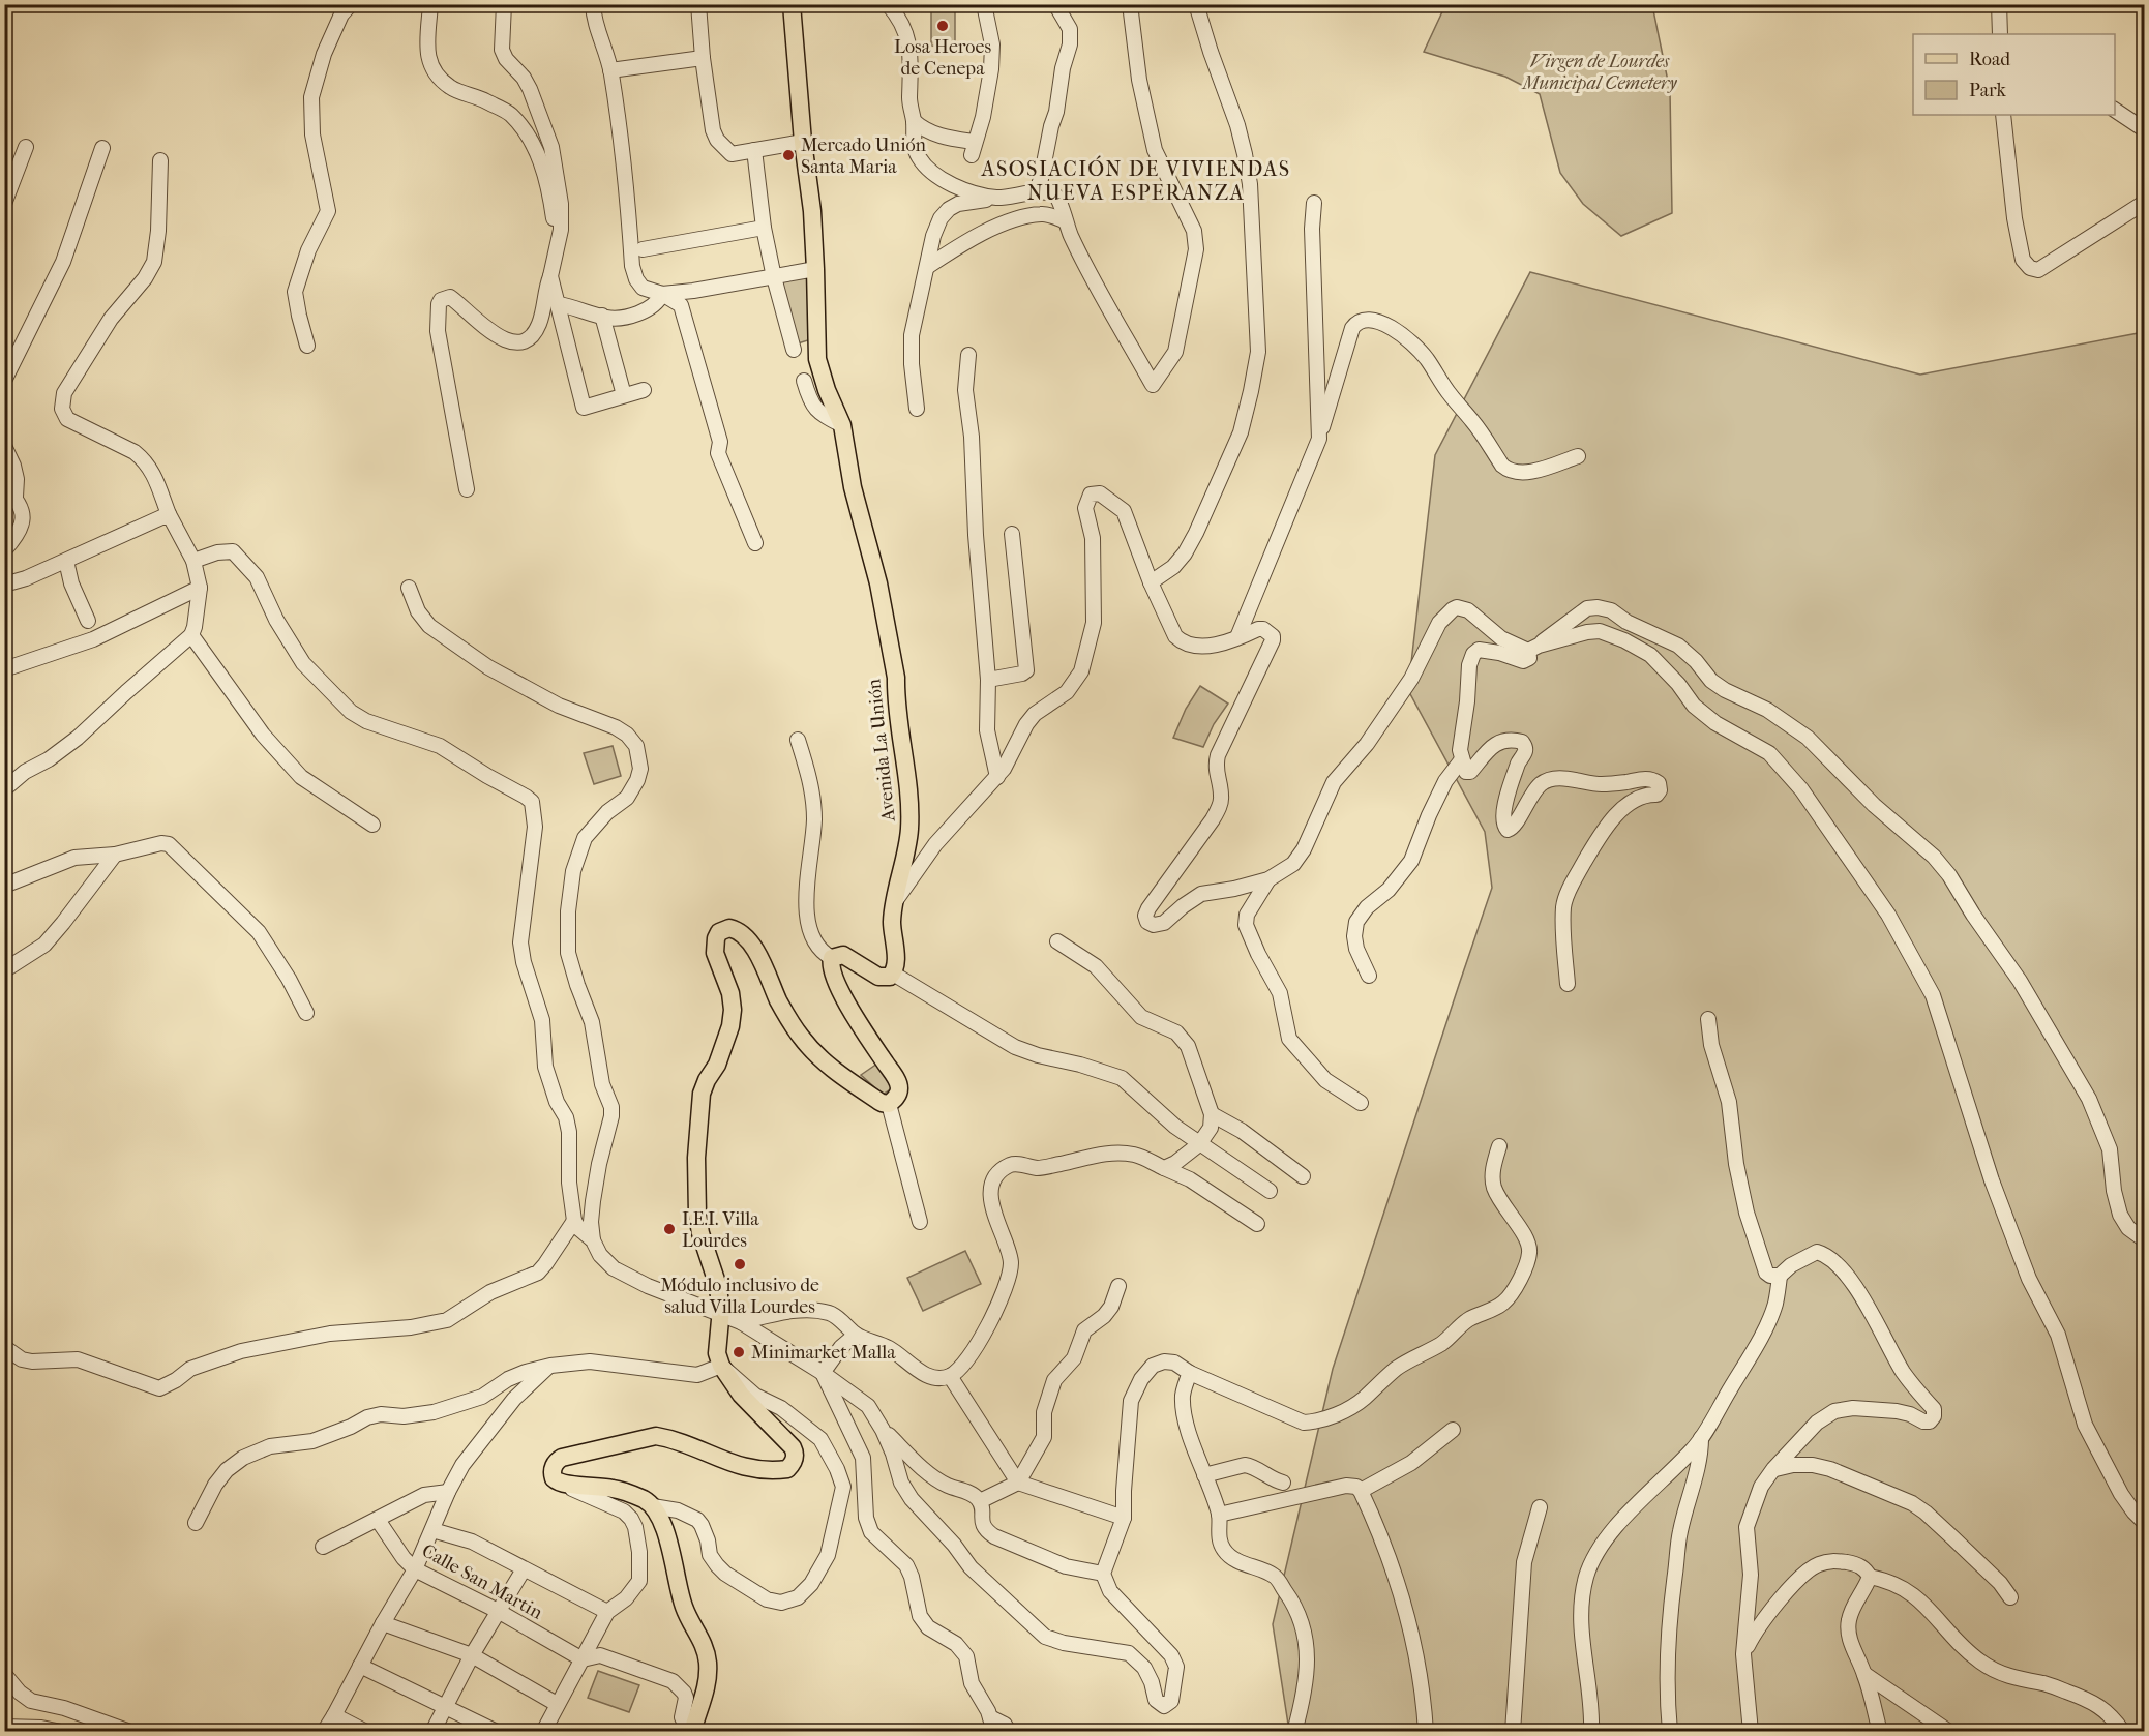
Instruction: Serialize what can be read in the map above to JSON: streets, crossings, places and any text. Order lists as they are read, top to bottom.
{
  "streets": {
    "main road": ["Avenida La Unión"],
    "street": ["Calle San Martin"]
  },
  "districts": ["ASOSIACIÓN DE VIVIENDAS NUEVA ESPERANZA"],
  "parks": ["Virgen de Lourdes Municipal Cemetery"],
  "places": [
    "Losa Heroes de Cenepa",
    "Mercado Unión Santa Maria",
    "I.E.I. Villa Lourdes",
    "Módulo inclusivo de salud Villa Lourdes",
    "Minimarket Malla"
  ],
  "legend": ["Road", "Park"]
}
